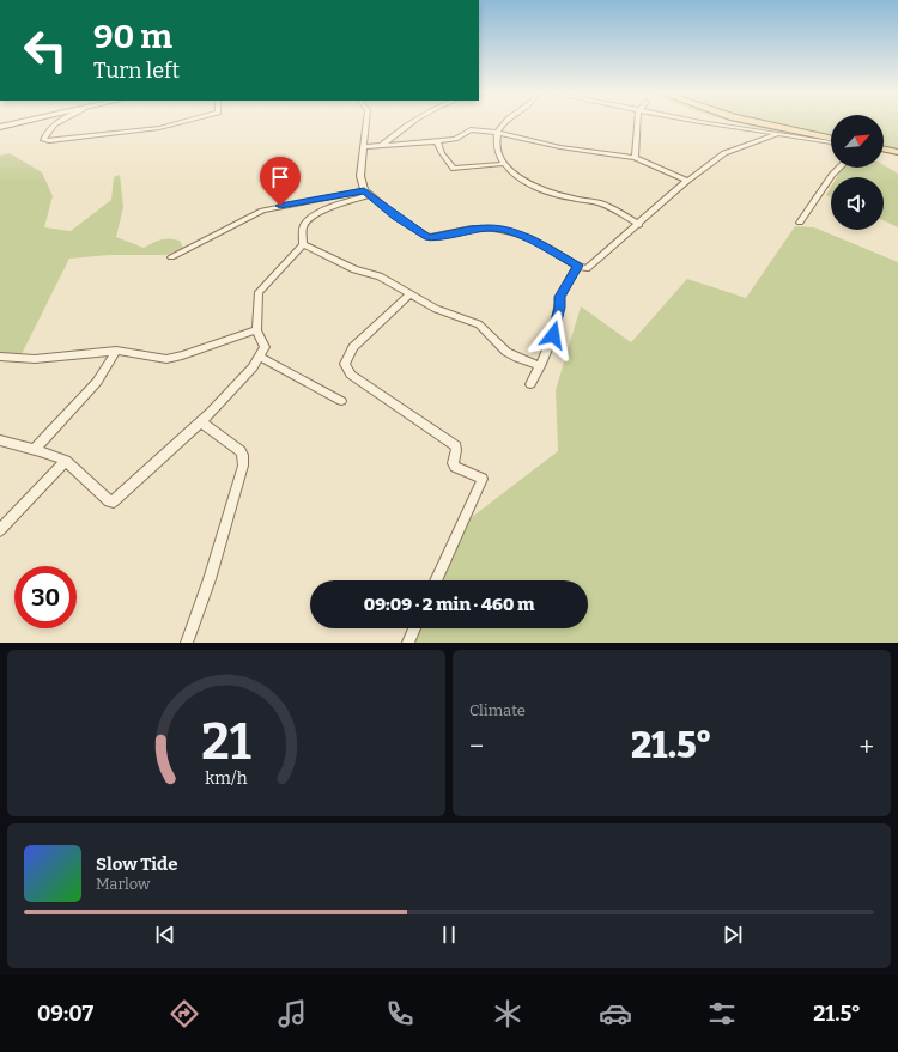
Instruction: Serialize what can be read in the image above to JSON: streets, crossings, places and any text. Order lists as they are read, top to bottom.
{
  "north": "top right",
  "page": {
    "turn": ["90 m", "Turn left"],
    "limit": "30",
    "trip": "09:09 · 2 min · 460 m",
    "tile": "Climate",
    "heat": ["−", "21.5°", "+"],
    "song": ["Slow Tide", "Marlow"],
    "tabs": ["09:07", "21.5°"],
    "gauge": ["21", "km/h"]
  }
}
